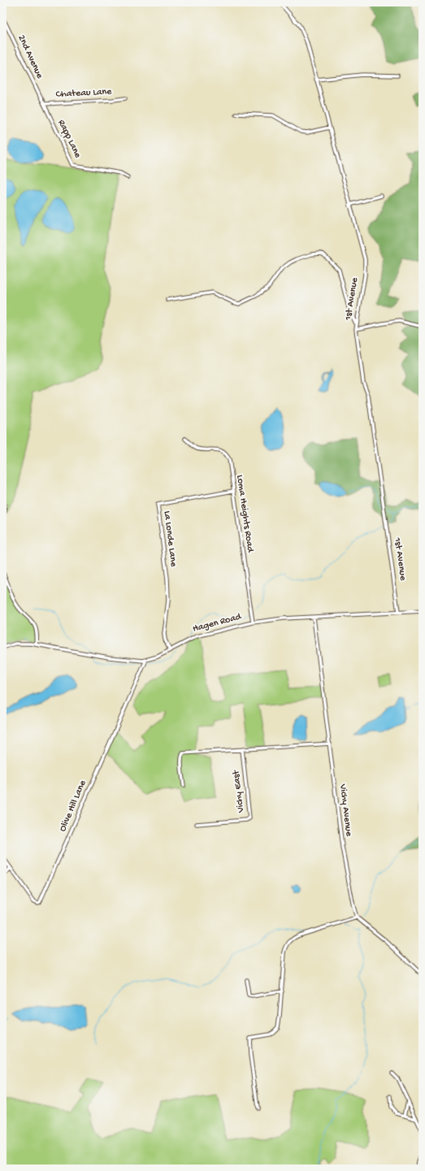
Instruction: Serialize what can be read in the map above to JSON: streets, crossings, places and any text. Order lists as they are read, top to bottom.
{
  "streets": {
    "street": [
      "2nd Avenue",
      "Chateau Lane",
      "Rapp Lane",
      "1st Avenue",
      "Loma Heights Road",
      "La Londe Lane",
      "Hagen Road",
      "Vichy East",
      "Olive Hill Lane",
      "Vichy Avenue"
    ]
  },
  "crossings": [
    ["2nd Avenue", "Chateau Lane"],
    ["2nd Avenue", "Rapp Lane"],
    ["Chateau Lane", "Rapp Lane"],
    ["1st Avenue", "Hagen Road"],
    ["Loma Heights Road", "La Londe Lane"],
    ["Loma Heights Road", "Hagen Road"],
    ["La Londe Lane", "Hagen Road"],
    ["Hagen Road", "Olive Hill Lane"],
    ["Hagen Road", "Vichy Avenue"]
  ]
}
